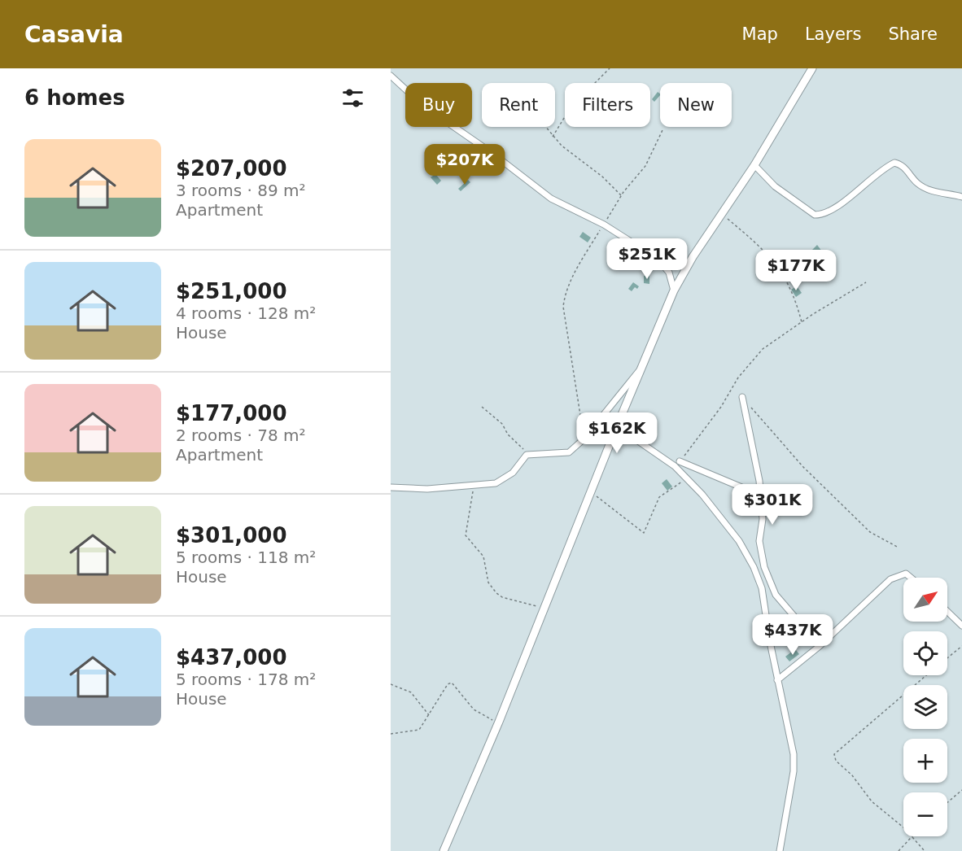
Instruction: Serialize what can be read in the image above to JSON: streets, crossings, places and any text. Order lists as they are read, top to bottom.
{
  "north": "top right",
  "page": {
    "header": "Casavia",
    "nav": ["Map", "Layers", "Share"],
    "heading": "6 homes",
    "chip": [
      "Buy",
      "Rent",
      "Filters",
      "New"
    ],
    "list": [
      {
        "name": "$207,000",
        "note": "3 rooms · 89 m² · Apartment"
      },
      {
        "name": "$251,000",
        "note": "4 rooms · 128 m² · House"
      },
      {
        "name": "$177,000",
        "note": "2 rooms · 78 m² · Apartment"
      },
      {
        "name": "$301,000",
        "note": "5 rooms · 118 m² · House"
      },
      {
        "name": "$437,000",
        "note": "5 rooms · 178 m² · House"
      }
    ],
    "price": [
      "$207K",
      "$251K",
      "$177K",
      "$162K",
      "$301K",
      "$437K"
    ],
    "map_buttons": ["+", "−"]
  }
}
